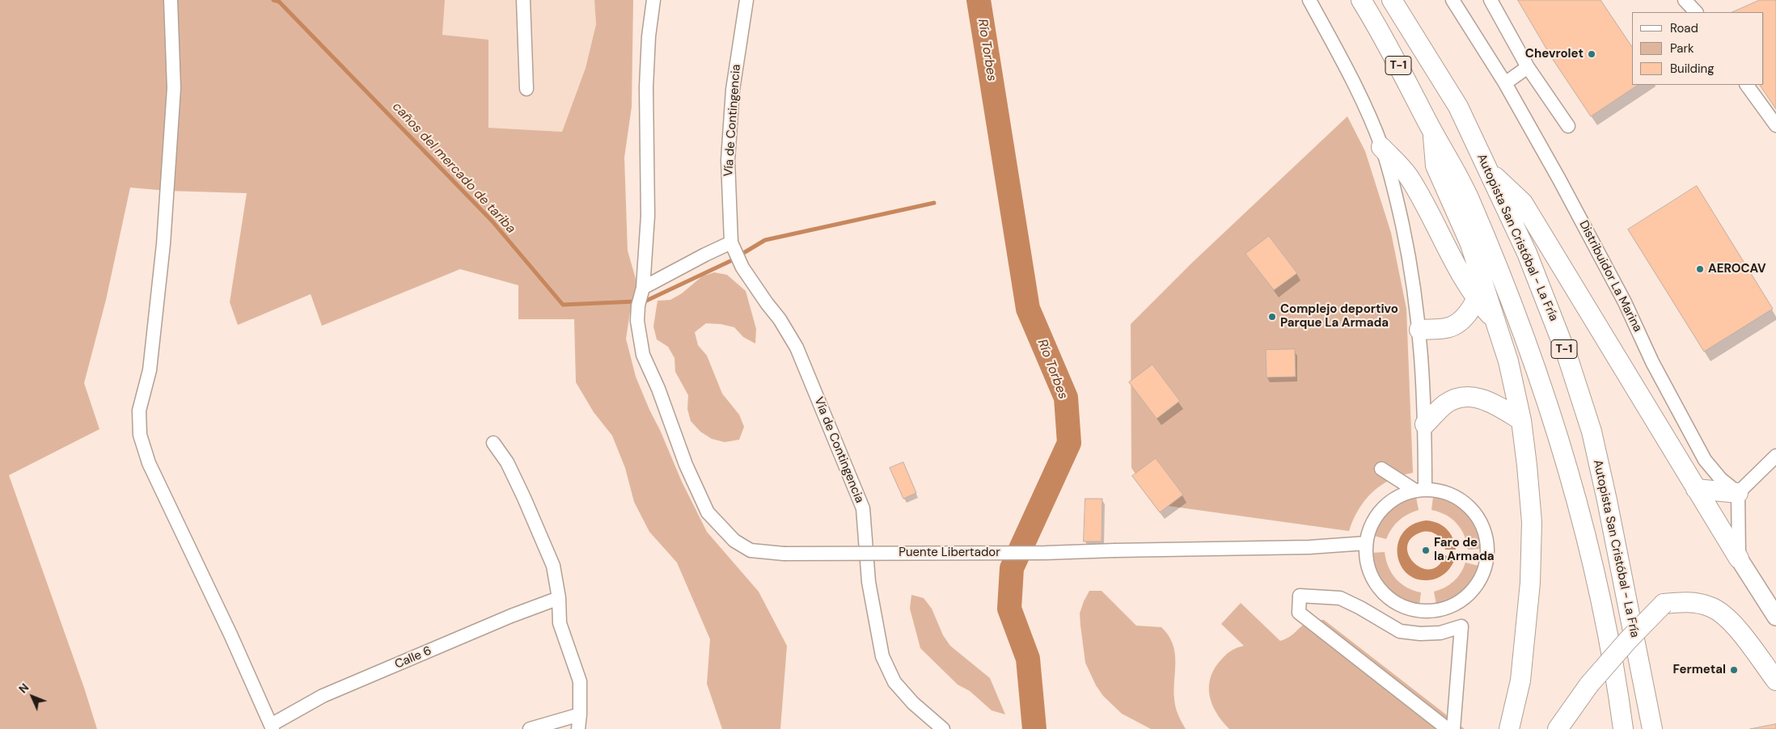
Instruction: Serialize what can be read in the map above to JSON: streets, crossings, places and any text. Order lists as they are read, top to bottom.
{
  "streets": {
    "highway": ["T-1", "Autopista San Cristóbal - La Fría"],
    "street": [
      "Vía de Contingencia",
      "Distribuidor La Marina",
      "Puente Libertador",
      "Calle 6"
    ]
  },
  "water": ["Río Torbes", "caños del mercado de tariba"],
  "places": [
    "Chevrolet",
    "AEROCAV",
    "Complejo deportivo Parque La Armada",
    "Faro de la Armada",
    "Fermetal"
  ],
  "legend": ["Road", "Park", "Building"],
  "north": "top left"
}
